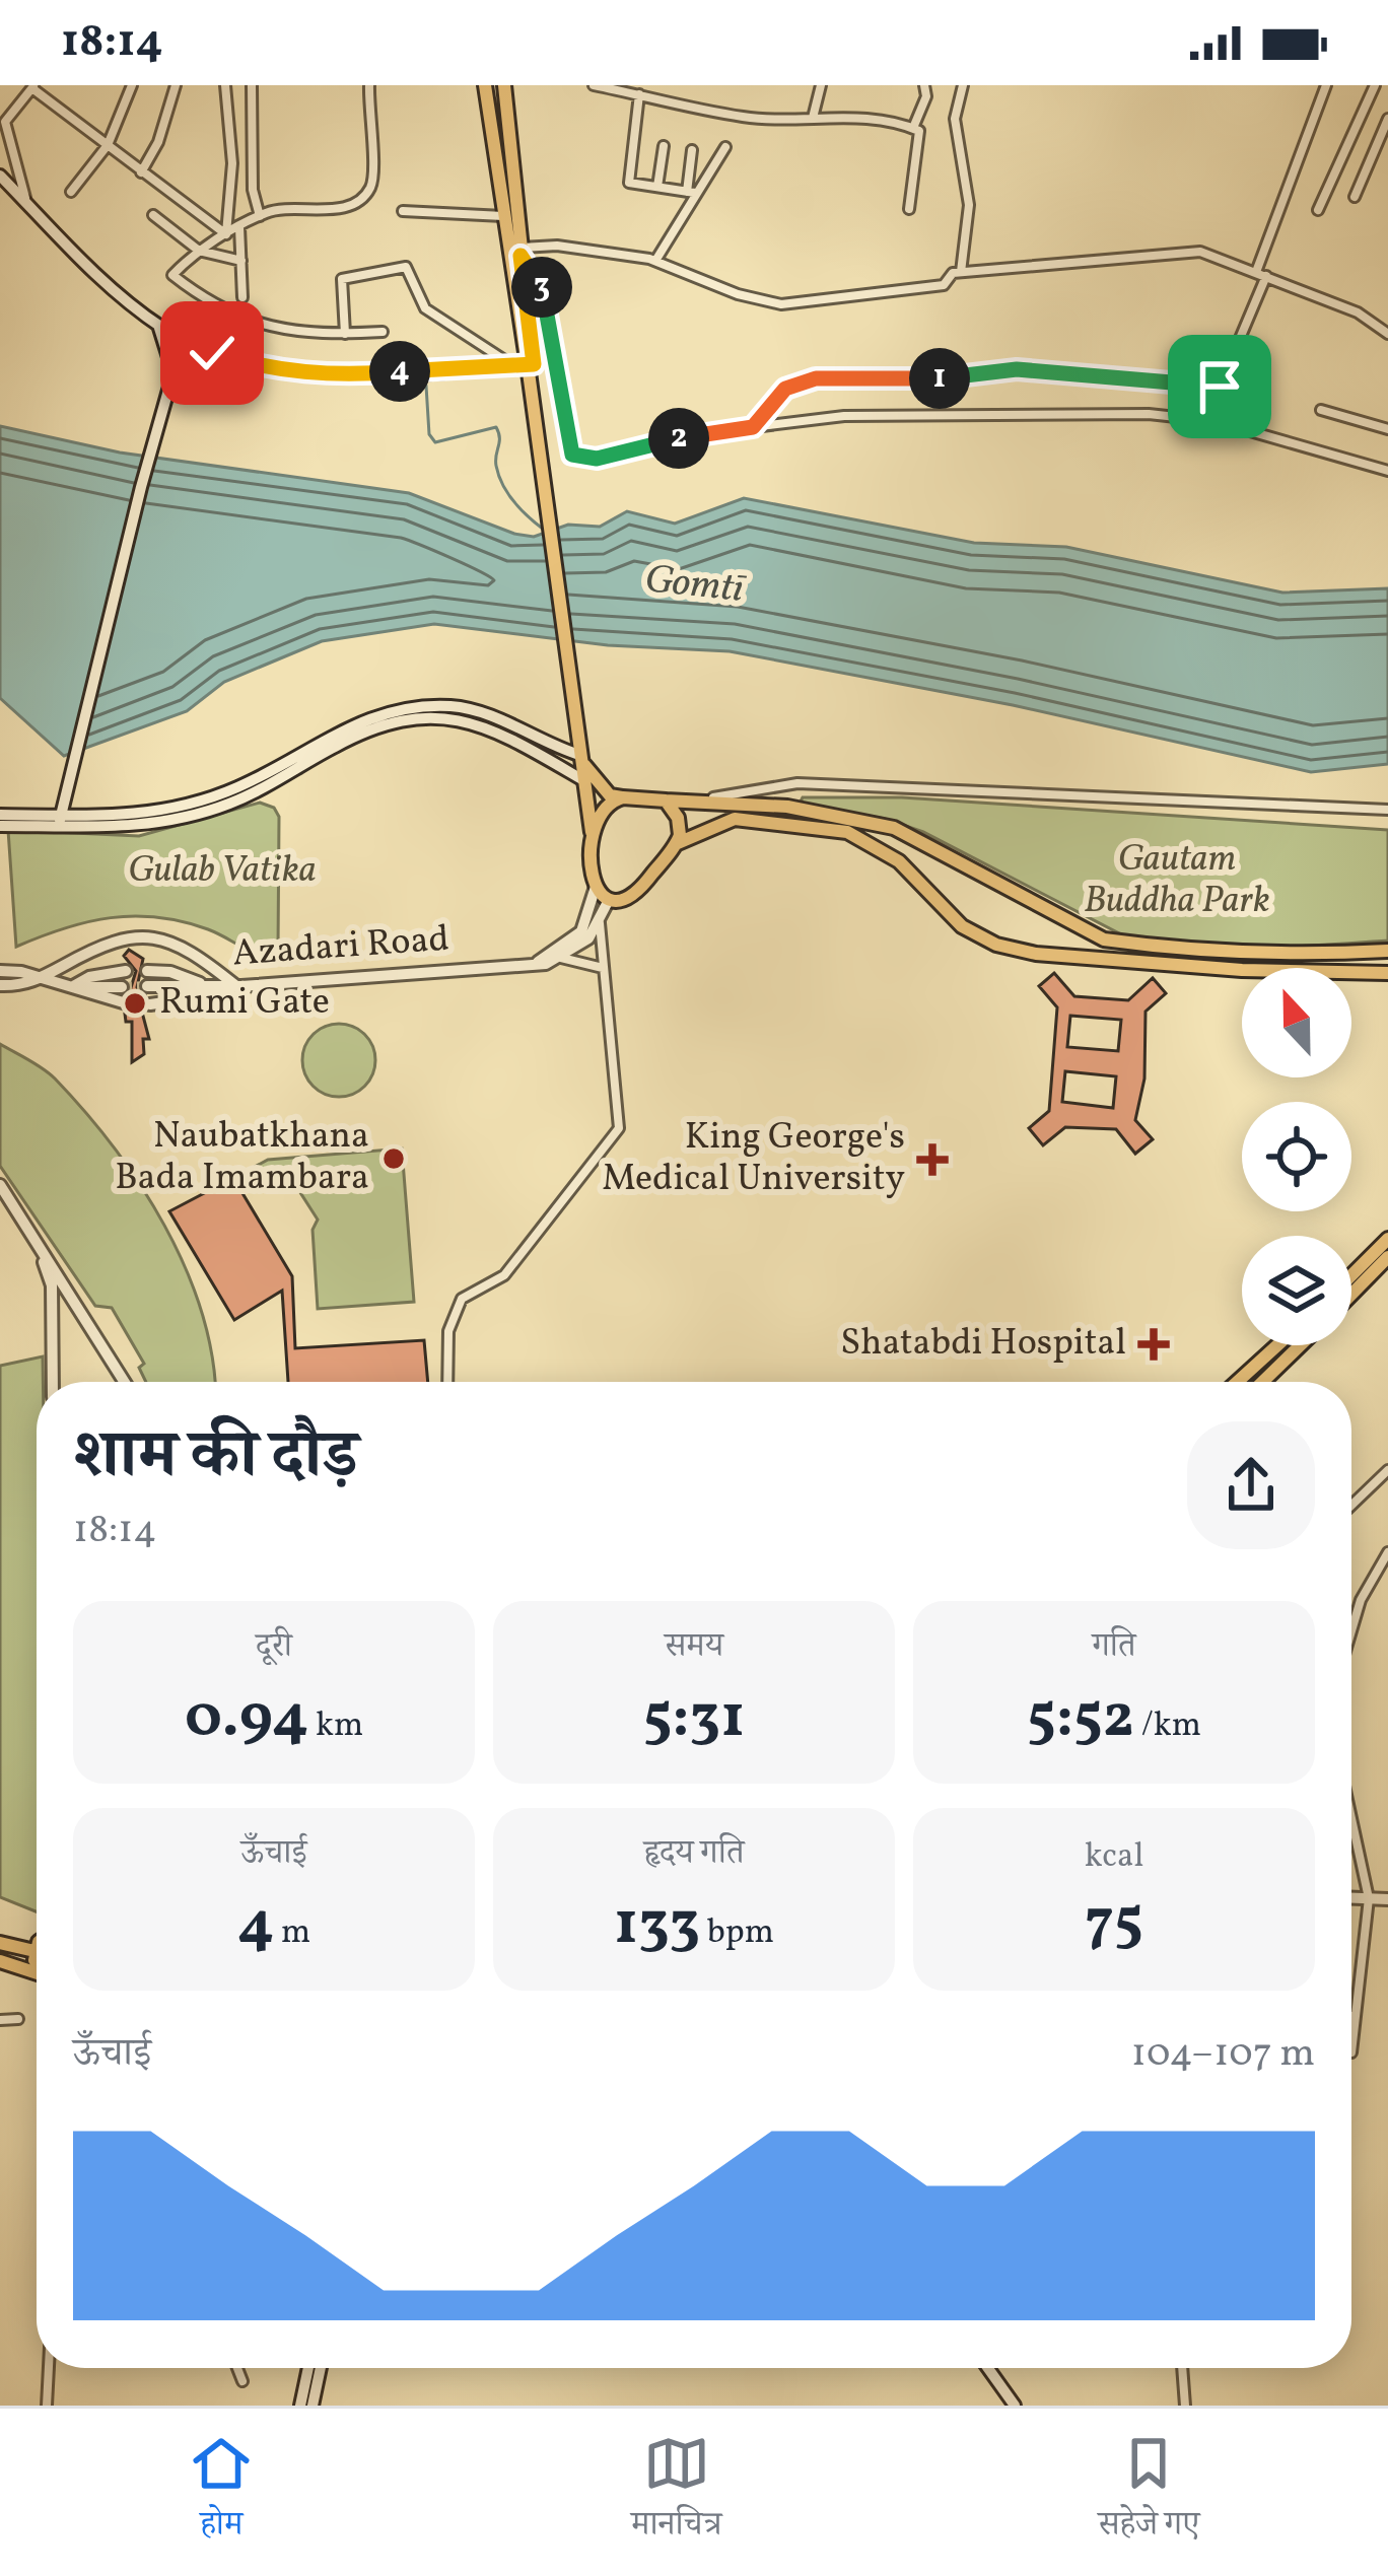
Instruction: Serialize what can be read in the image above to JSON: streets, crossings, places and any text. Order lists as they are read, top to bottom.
{
  "streets": {
    "main road": ["Azadari Road"]
  },
  "water": ["Gomtī"],
  "parks": ["Gautam Buddha Park", "Gulab Vatika"],
  "places": {
    "other": ["Rumi Gate", "Naubatkhana Bada Imambara"],
    "health": ["King George's Medical University", "Shatabdi Hospital"]
  },
  "north": "top",
  "page": {
    "status": "18:14",
    "pins": [
      "3",
      "4",
      "1",
      "2"
    ],
    "heading": ["शाम की दौड़", "18:14"],
    "stats": [
      ["दूरी", "0.94 km"],
      ["समय", "5:31"],
      ["गति", "5:52 /km"],
      ["ऊँचाई", "4 m"],
      ["हृदय गति", "133 bpm"],
      ["kcal", "75"]
    ],
    "chart": ["ऊँचाई", "104–107 m"],
    "tabs": ["होम", "मानचित्र", "सहेजे गए"]
  }
}
